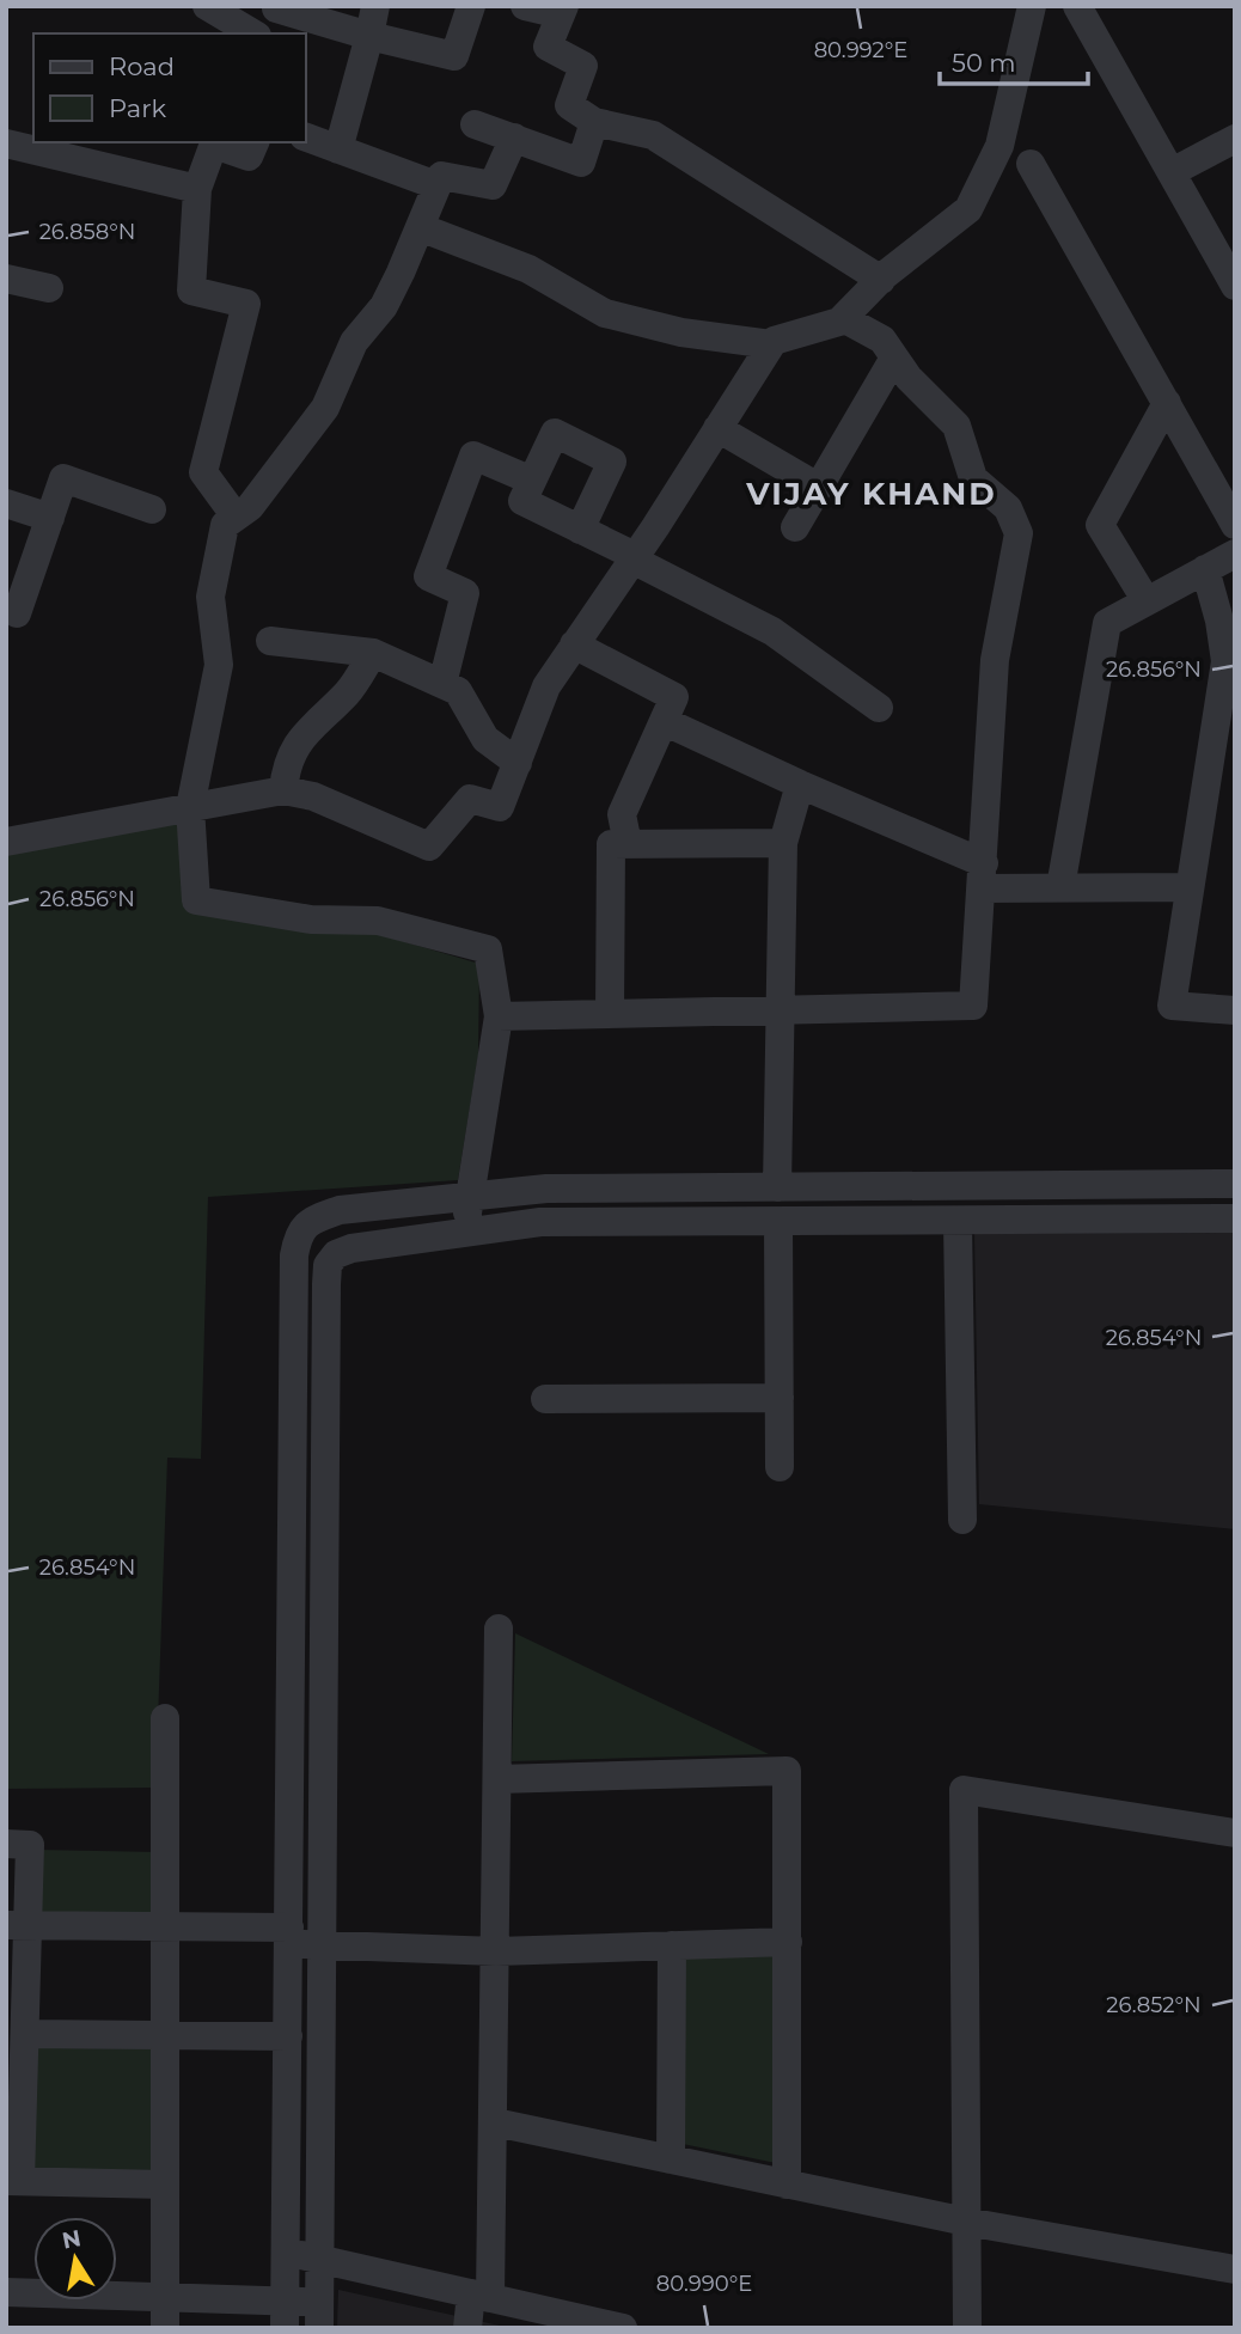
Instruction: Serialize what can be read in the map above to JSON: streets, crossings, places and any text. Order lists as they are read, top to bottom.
{
  "districts": ["VIJAY KHAND"],
  "legend": ["Road", "Park"],
  "scale_bar": "50 m",
  "north": "top",
  "coordinates": [
    "80.992°E",
    "26.858°N",
    "26.856°N",
    "26.854°N",
    "26.852°N",
    "80.990°E"
  ]
}
